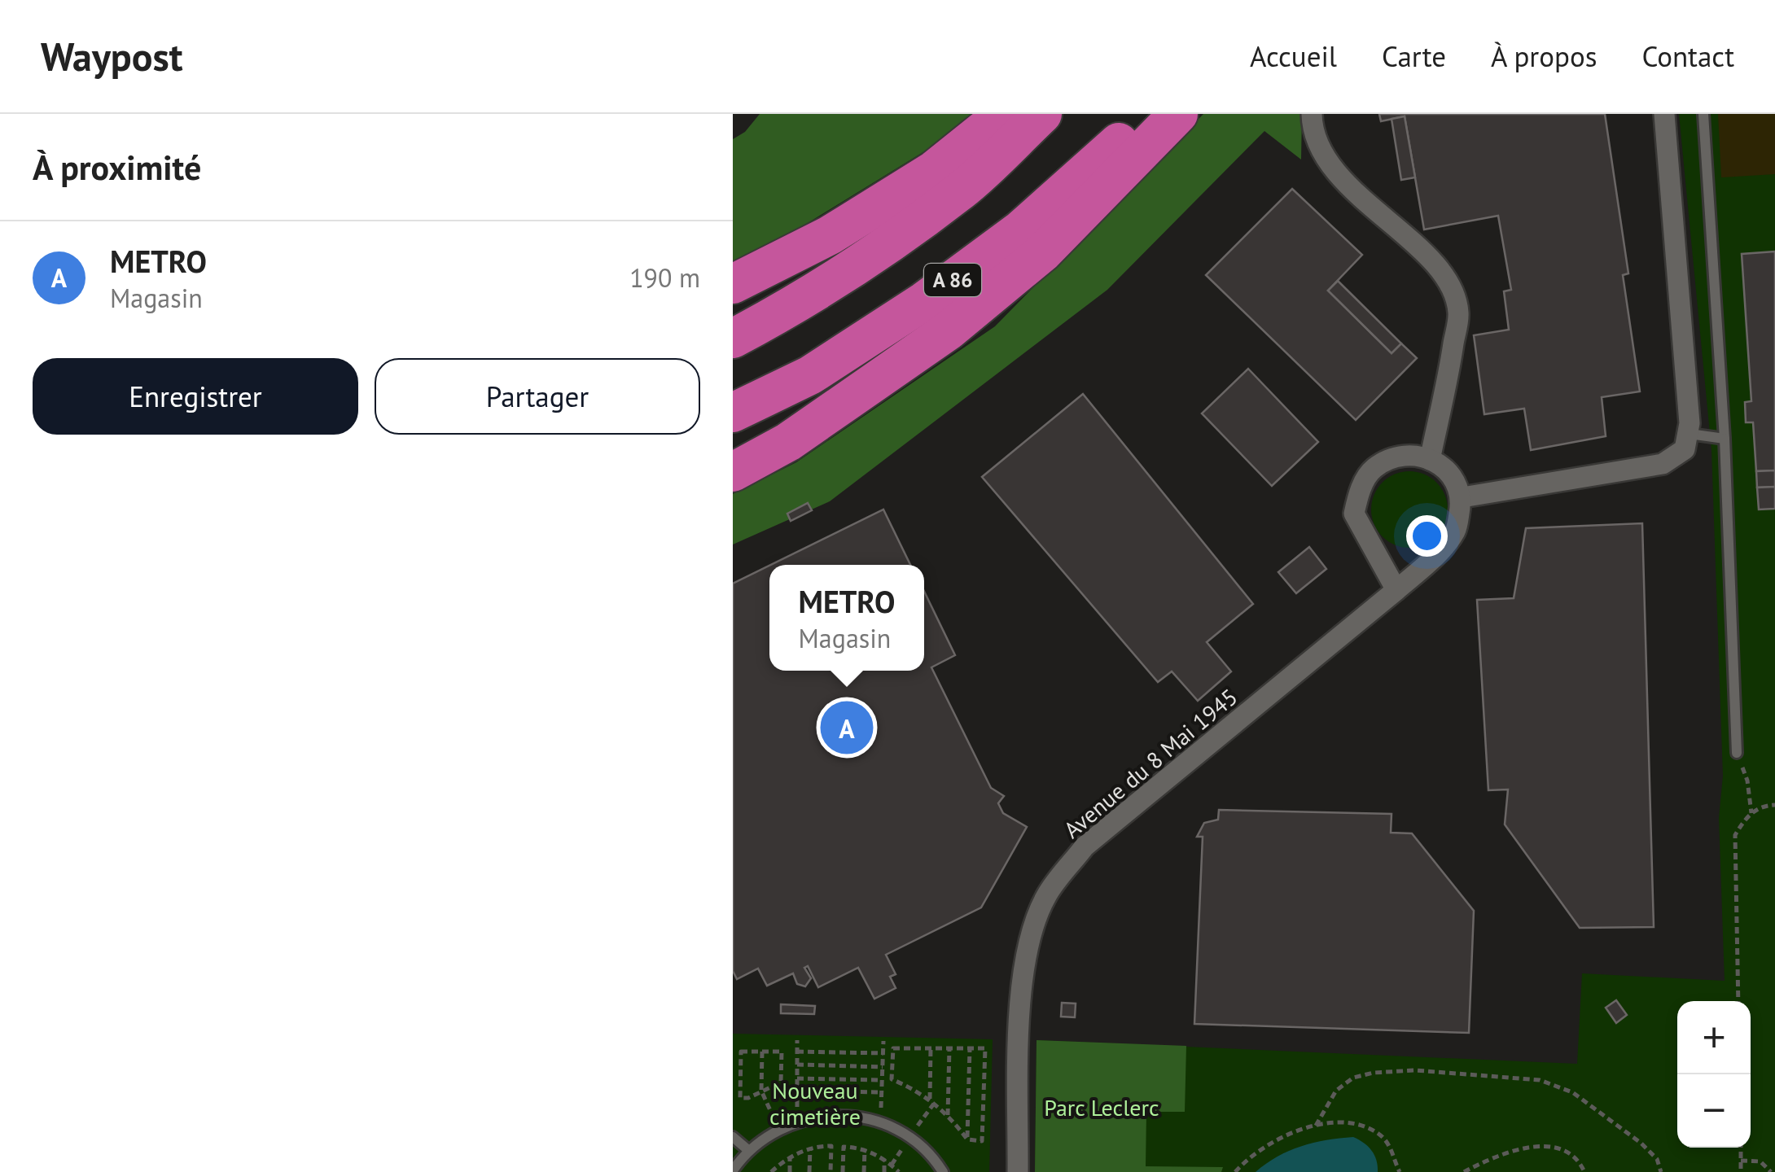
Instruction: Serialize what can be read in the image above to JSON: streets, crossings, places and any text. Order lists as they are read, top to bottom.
{
  "streets": {
    "highway": ["A 86"],
    "street": ["Avenue du 8 Mai 1945"]
  },
  "parks": ["Nouveau cimetière", "Parc Leclerc"],
  "page": {
    "header": "Waypost",
    "nav": [
      "Accueil",
      "Carte",
      "À propos",
      "Contact"
    ],
    "heading": "À proximité",
    "list": [
      {
        "mark": "A",
        "name": "METRO",
        "note": "Magasin",
        "value": "190 m"
      }
    ],
    "buttons": ["Enregistrer", "Partager"],
    "popup": ["METRO", "Magasin"],
    "pins": "A",
    "map_buttons": ["+", "−"]
  }
}
